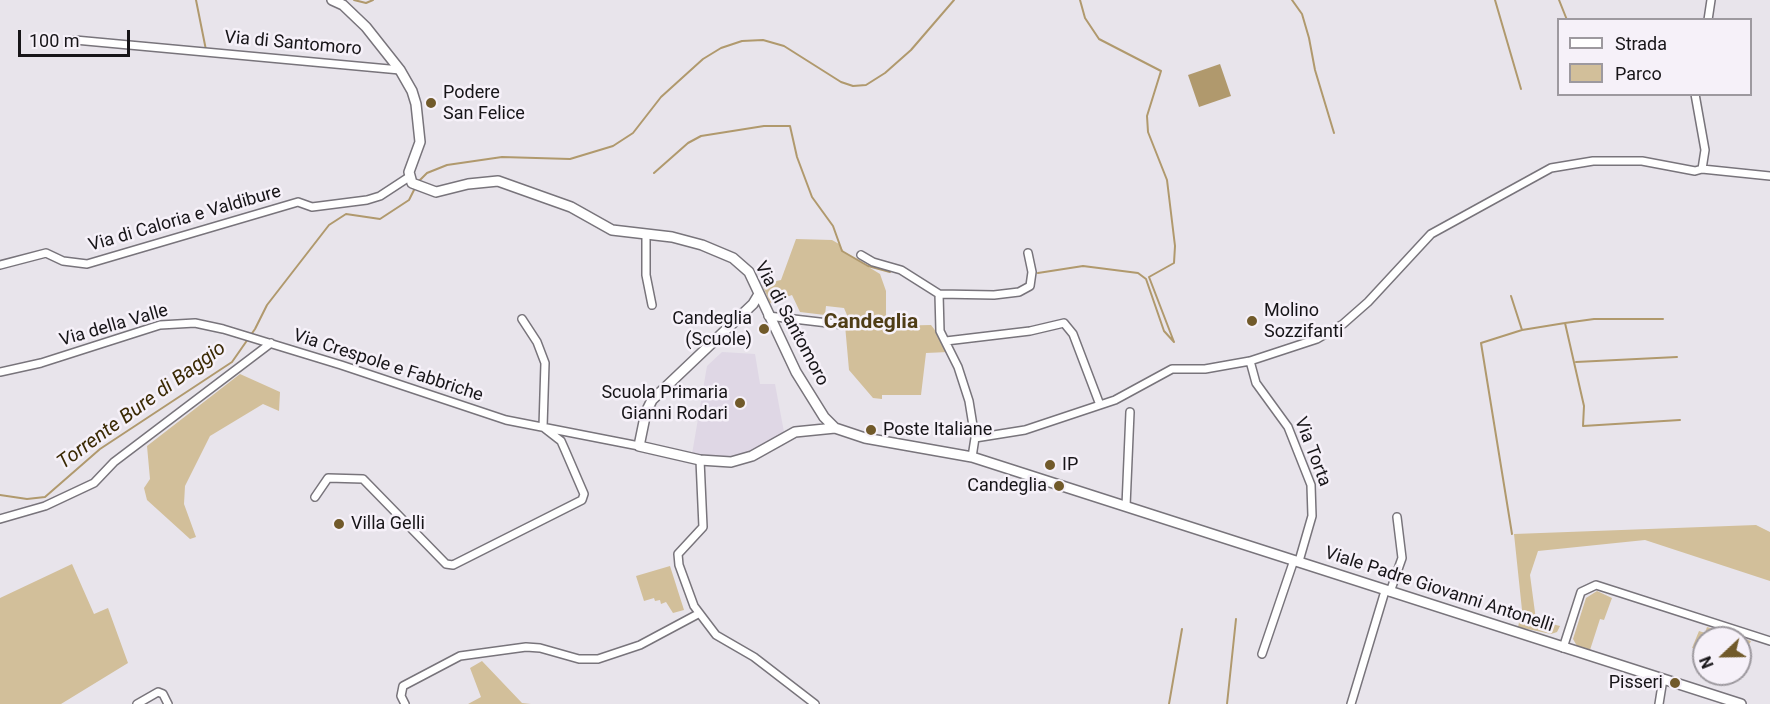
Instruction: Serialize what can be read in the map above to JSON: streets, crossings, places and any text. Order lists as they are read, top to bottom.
{
  "streets": {
    "main road": ["Via di Santomoro", "Viale Padre Giovanni Antonelli"],
    "street": [
      "Via di Caloria e Valdibure",
      "Via della Valle",
      "Via Crespole e Fabbriche",
      "Via Torta"
    ]
  },
  "crossings": [
    ["Via di Santomoro", "Via di Caloria e Valdibure"],
    ["Via di Santomoro", "Viale Padre Giovanni Antonelli"],
    ["Via della Valle", "Via Crespole e Fabbriche"],
    ["Via Torta", "Viale Padre Giovanni Antonelli"]
  ],
  "districts": ["Candeglia"],
  "water": ["Torrente Bure di Baggio"],
  "places": [
    "Podere San Felice",
    "Molino Sozzifanti",
    "Candeglia (Scuole)",
    "Scuola Primaria Gianni Rodari",
    "Poste Italiane",
    "IP",
    "Candeglia",
    "Villa Gelli",
    "Pisseri"
  ],
  "legend": ["Strada", "Parco"],
  "scale_bar": "100 m",
  "north": "left"
}
